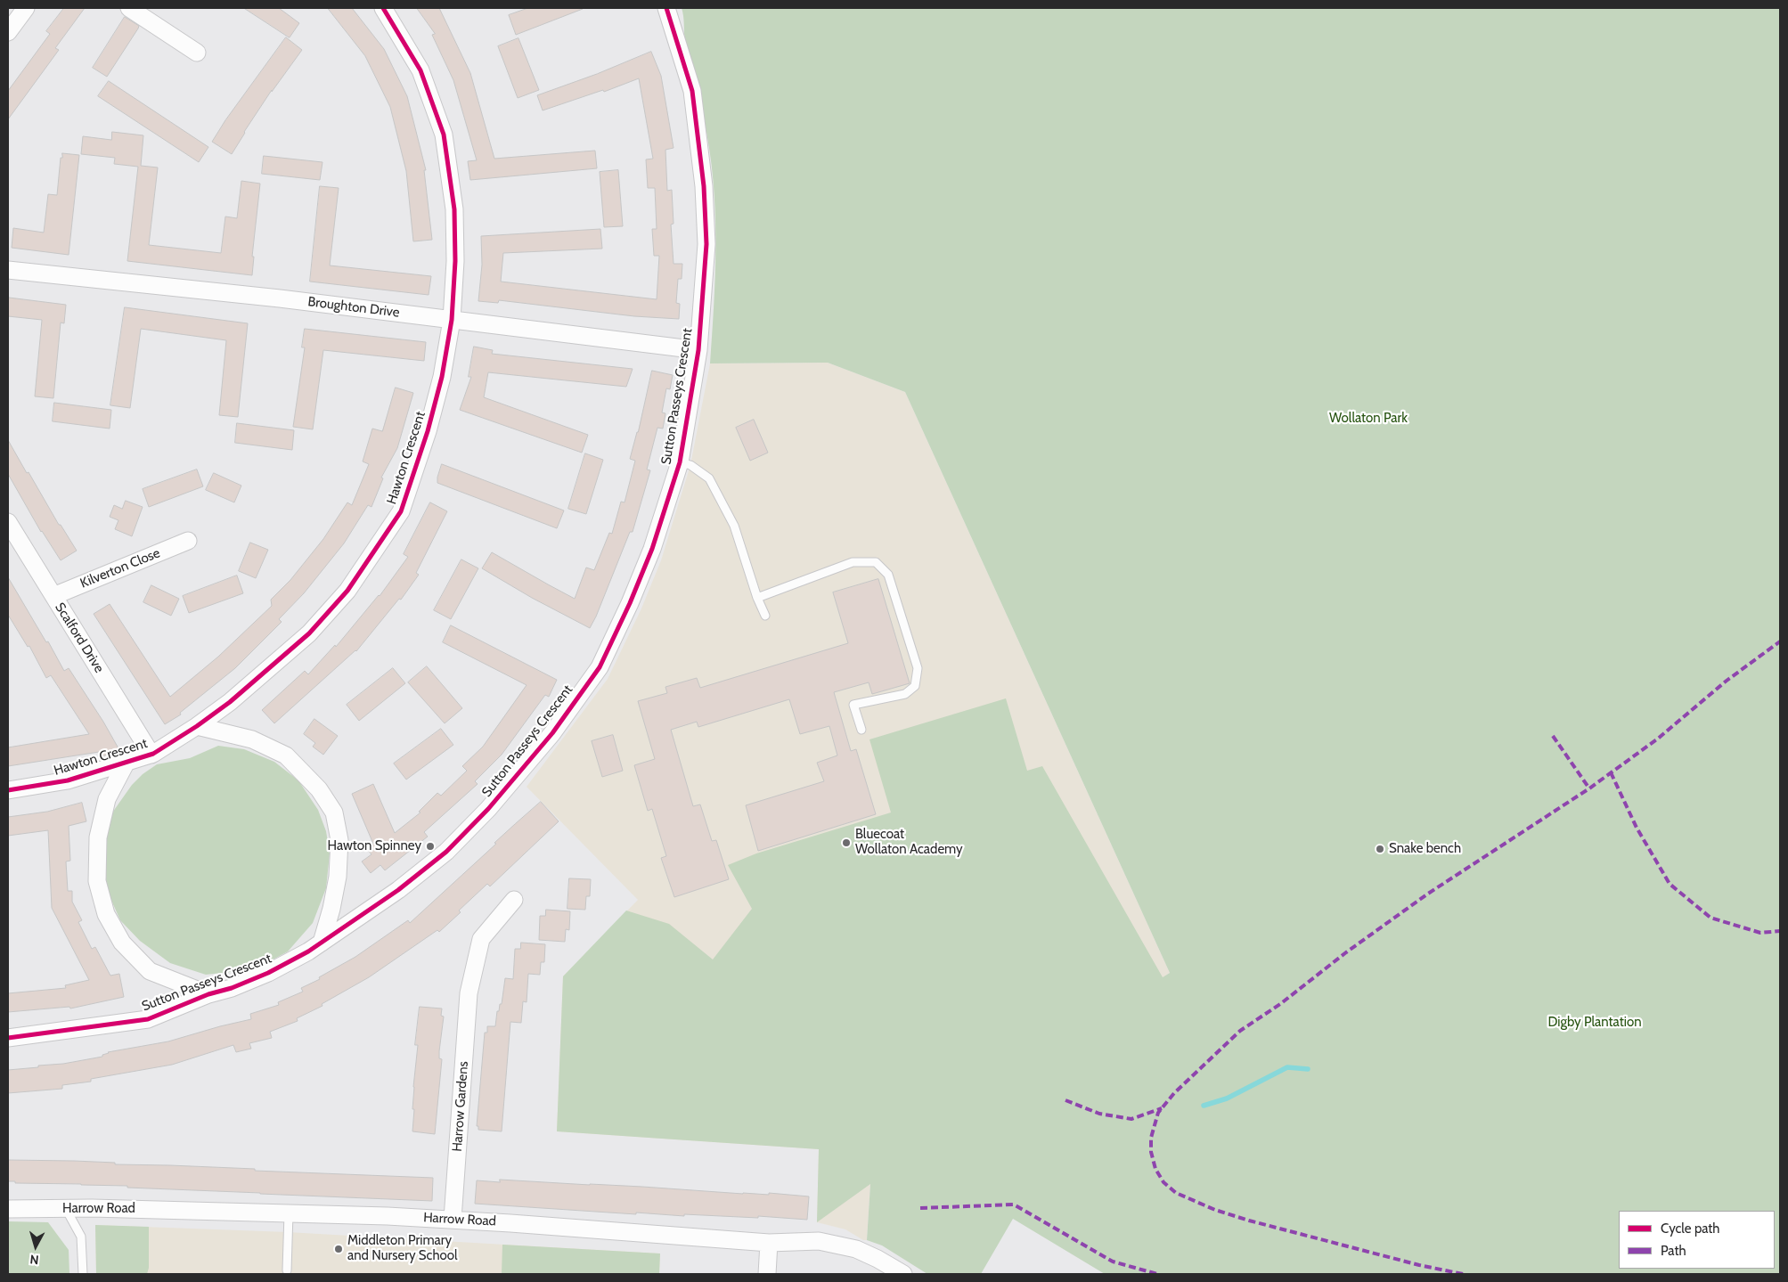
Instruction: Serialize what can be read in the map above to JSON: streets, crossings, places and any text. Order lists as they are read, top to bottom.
{
  "streets": {
    "street": [
      "Broughton Drive",
      "Sutton Passeys Crescent",
      "Hawton Crescent",
      "Kilverton Close",
      "Scalford Drive",
      "Harrow Gardens",
      "Harrow Road"
    ]
  },
  "crossings": [
    ["Broughton Drive", "Sutton Passeys Crescent"],
    ["Broughton Drive", "Hawton Crescent"],
    ["Hawton Crescent", "Scalford Drive"],
    ["Kilverton Close", "Scalford Drive"],
    ["Harrow Gardens", "Harrow Road"]
  ],
  "parks": ["Wollaton Park", "Digby Plantation"],
  "places": [
    "Bluecoat Wollaton Academy",
    "Hawton Spinney",
    "Snake bench",
    "Middleton Primary and Nursery School"
  ],
  "legend": ["Cycle path", "Path"],
  "north": "bottom"
}
